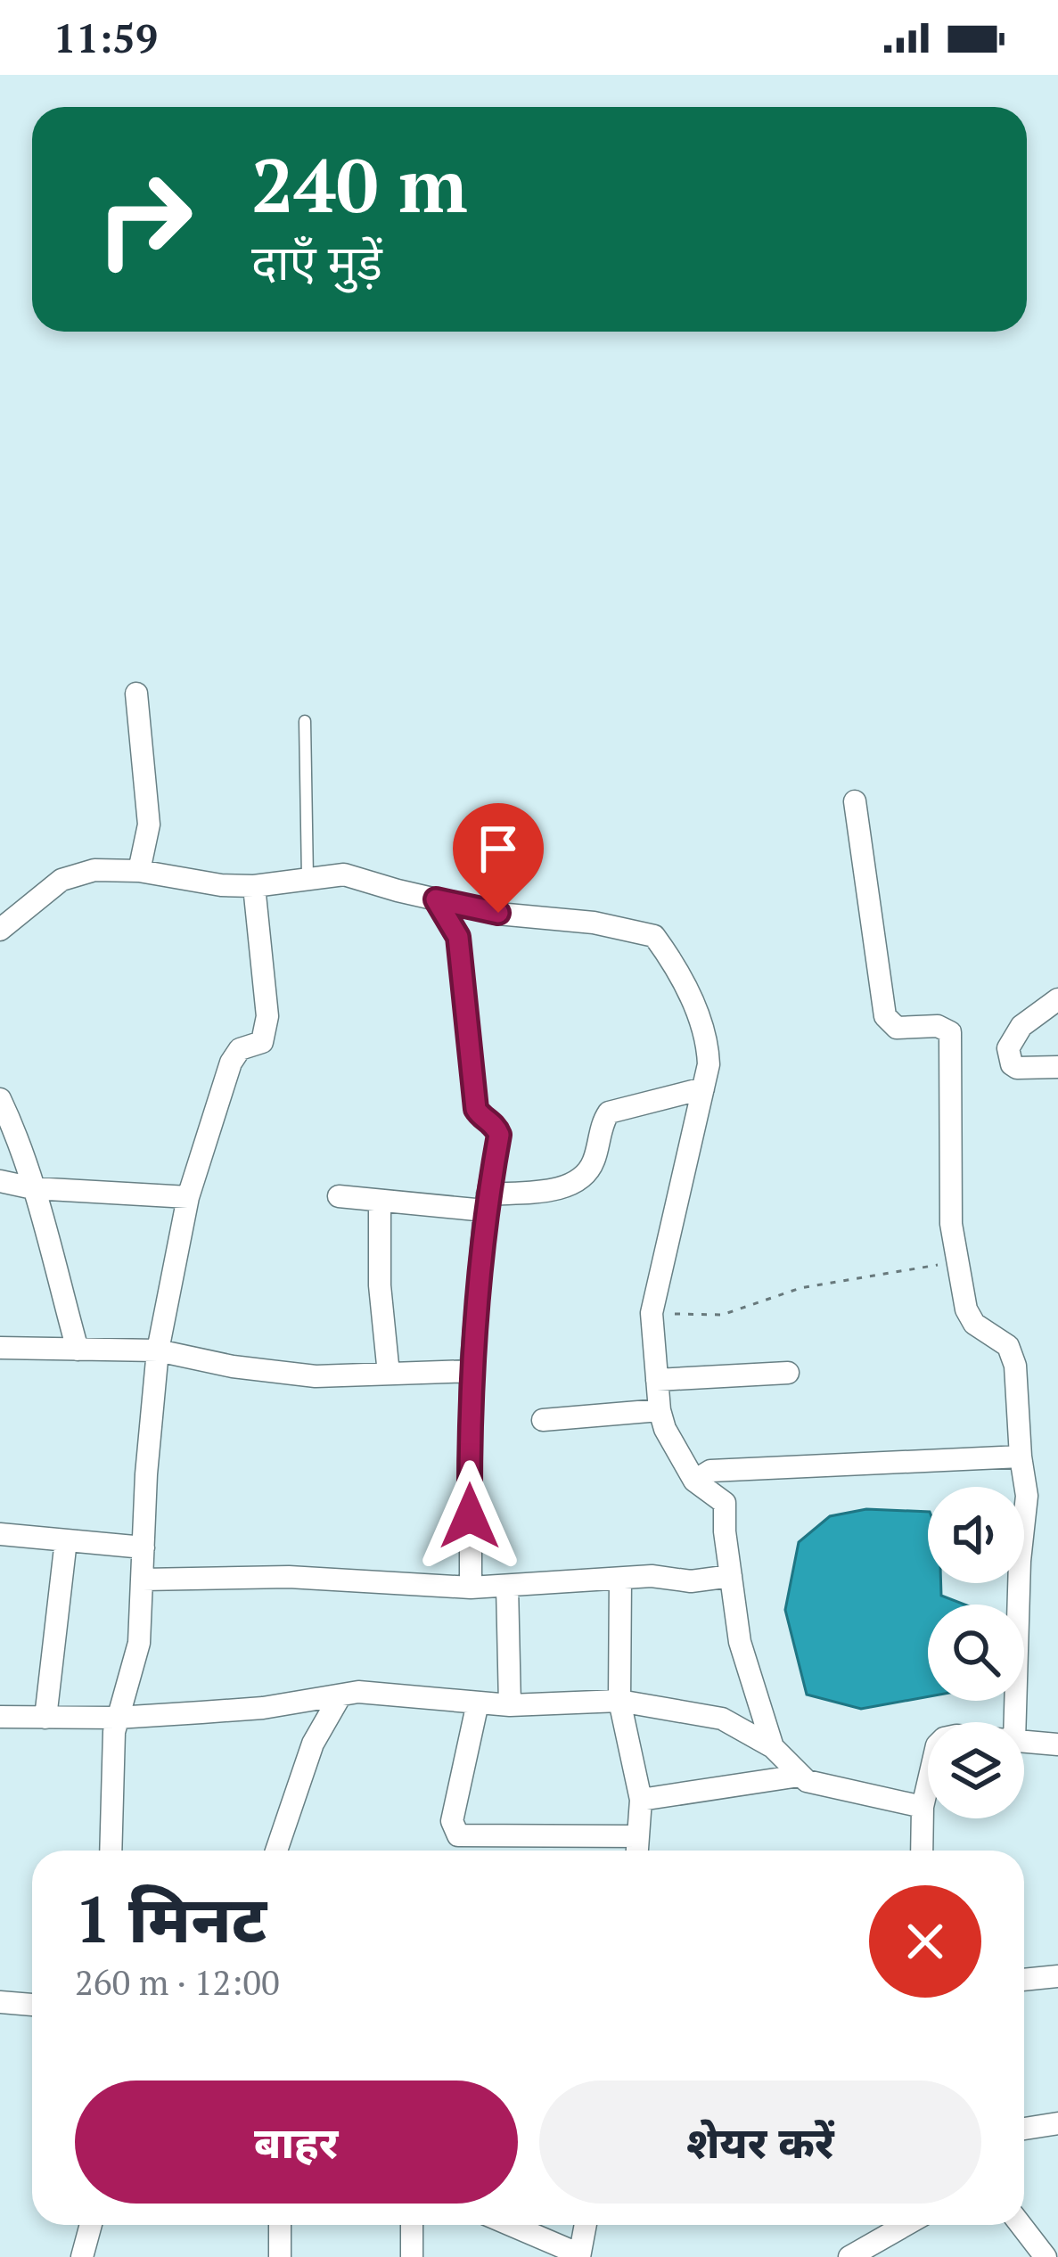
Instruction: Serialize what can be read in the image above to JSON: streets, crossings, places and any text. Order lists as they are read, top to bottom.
{
  "page": {
    "status": "11:59",
    "turn": ["240 m", "दाएँ मुड़ें"],
    "heading": ["1 मिनट", "260 m · 12:00"],
    "buttons": ["बाहर", "शेयर करें"]
  }
}
